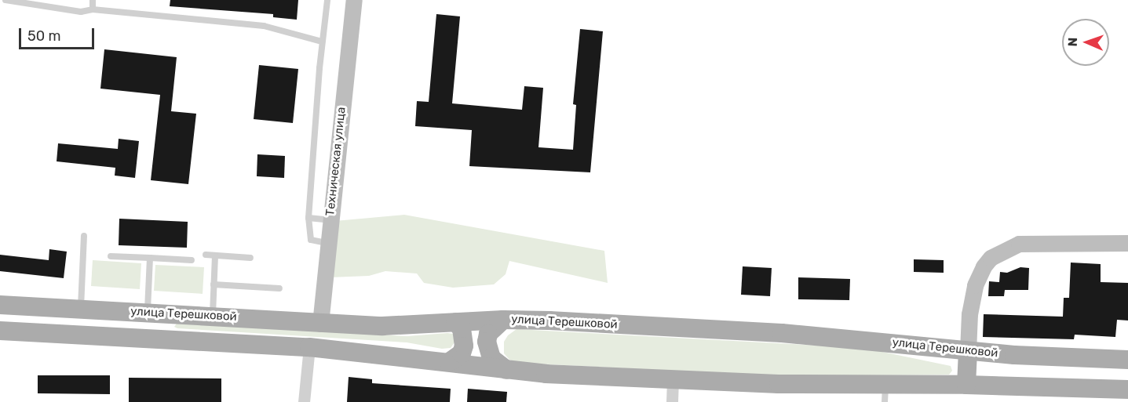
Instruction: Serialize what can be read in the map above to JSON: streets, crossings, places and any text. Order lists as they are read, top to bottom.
{
  "streets": {
    "main road": ["улица Терешковой"],
    "street": ["Техническая улица"]
  },
  "crossings": [
    ["Техническая улица", "улица Терешковой"]
  ],
  "scale_bar": "50 m",
  "north": "left"
}
